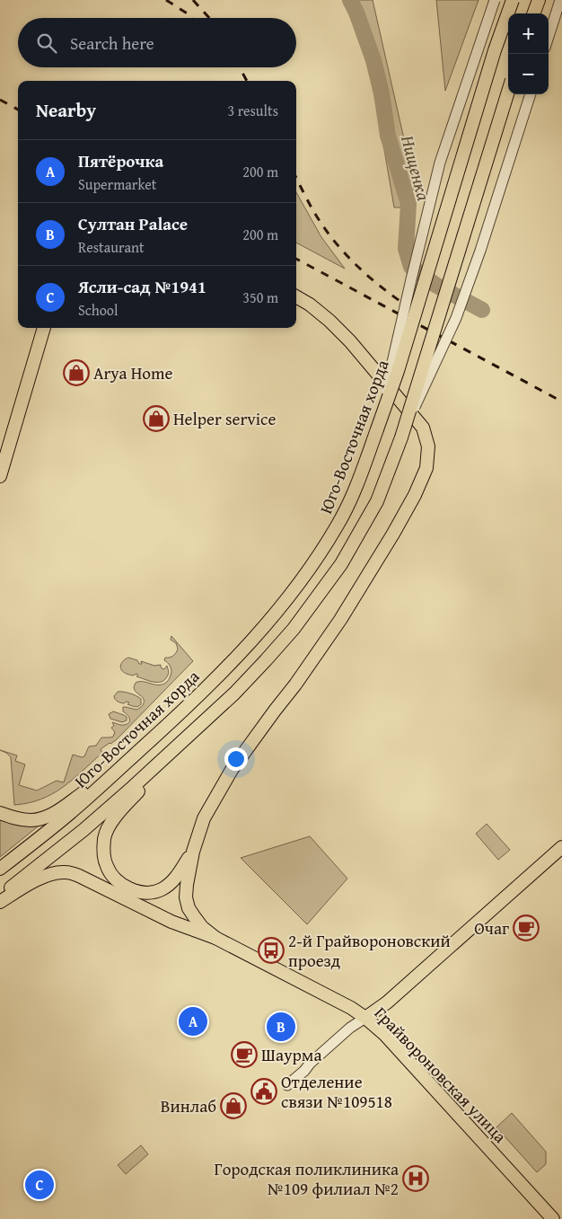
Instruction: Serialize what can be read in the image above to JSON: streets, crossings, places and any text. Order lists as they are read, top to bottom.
{
  "streets": {
    "main road": ["Юго-Восточная хорда", "Грайвороновская улица"]
  },
  "water": ["Нищенка"],
  "places": {
    "shop": ["Arya Home", "Helper service", "Винлаб"],
    "cafe": ["Очаг", "Шаурма"],
    "bus stop": ["2-й Грайвороновский проезд"],
    "public building": ["Отделение связи №109518"],
    "hospital": ["Городская поликлиника №109 филиал №2"]
  },
  "page": {
    "map_buttons": ["+", "−"],
    "search": "Search here",
    "heading": ["Nearby", "3 results"],
    "list": [
      {
        "mark": "A",
        "name": "Пятёрочка",
        "note": "Supermarket",
        "value": "200 m"
      },
      {
        "mark": "B",
        "name": "Султан Palace",
        "note": "Restaurant",
        "value": "200 m"
      },
      {
        "mark": "C",
        "name": "Ясли-сад №1941",
        "note": "School",
        "value": "350 m"
      }
    ],
    "pins": ["A", "B", "C"]
  }
}
